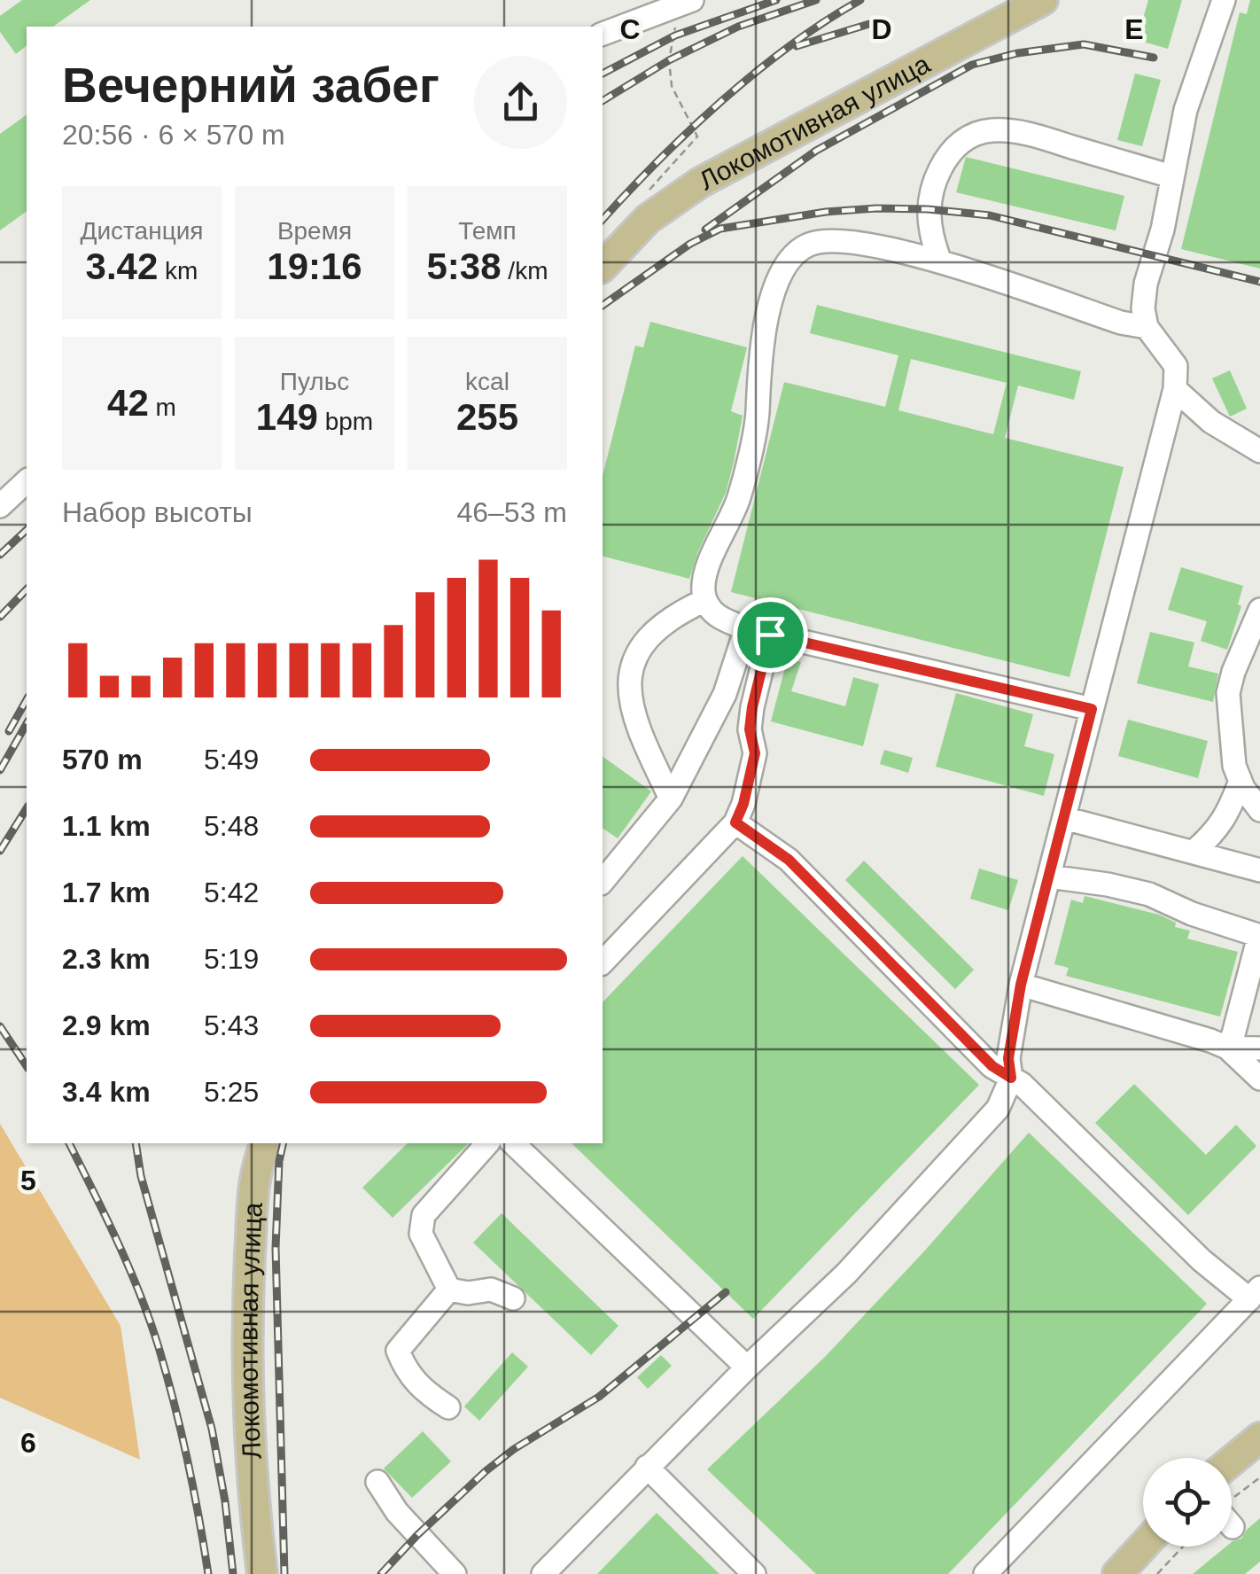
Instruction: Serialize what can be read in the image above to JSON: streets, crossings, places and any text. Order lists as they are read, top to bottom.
{
  "streets": {
    "main road": ["Локомотивная улица"]
  },
  "page": {
    "heading": ["Вечерний забег", "20:56 · 6 × 570 m"],
    "stats": [
      ["Дистанция", "3.42 km"],
      ["Время", "19:16"],
      ["Темп", "5:38 /km"],
      ["42 m"],
      ["Пульс", "149 bpm"],
      ["kcal", "255"]
    ],
    "chart": ["Набор высоты", "46–53 m"],
    "list": [
      {
        "name": "570 m",
        "note": "5:49"
      },
      {
        "name": "1.1 km",
        "note": "5:48"
      },
      {
        "name": "1.7 km",
        "note": "5:42"
      },
      {
        "name": "2.3 km",
        "note": "5:19"
      },
      {
        "name": "2.9 km",
        "note": "5:43"
      },
      {
        "name": "3.4 km",
        "note": "5:25"
      }
    ]
  },
  "grid": {
    "columns": ["C", "D", "E"],
    "rows": ["5", "6"]
  }
}
